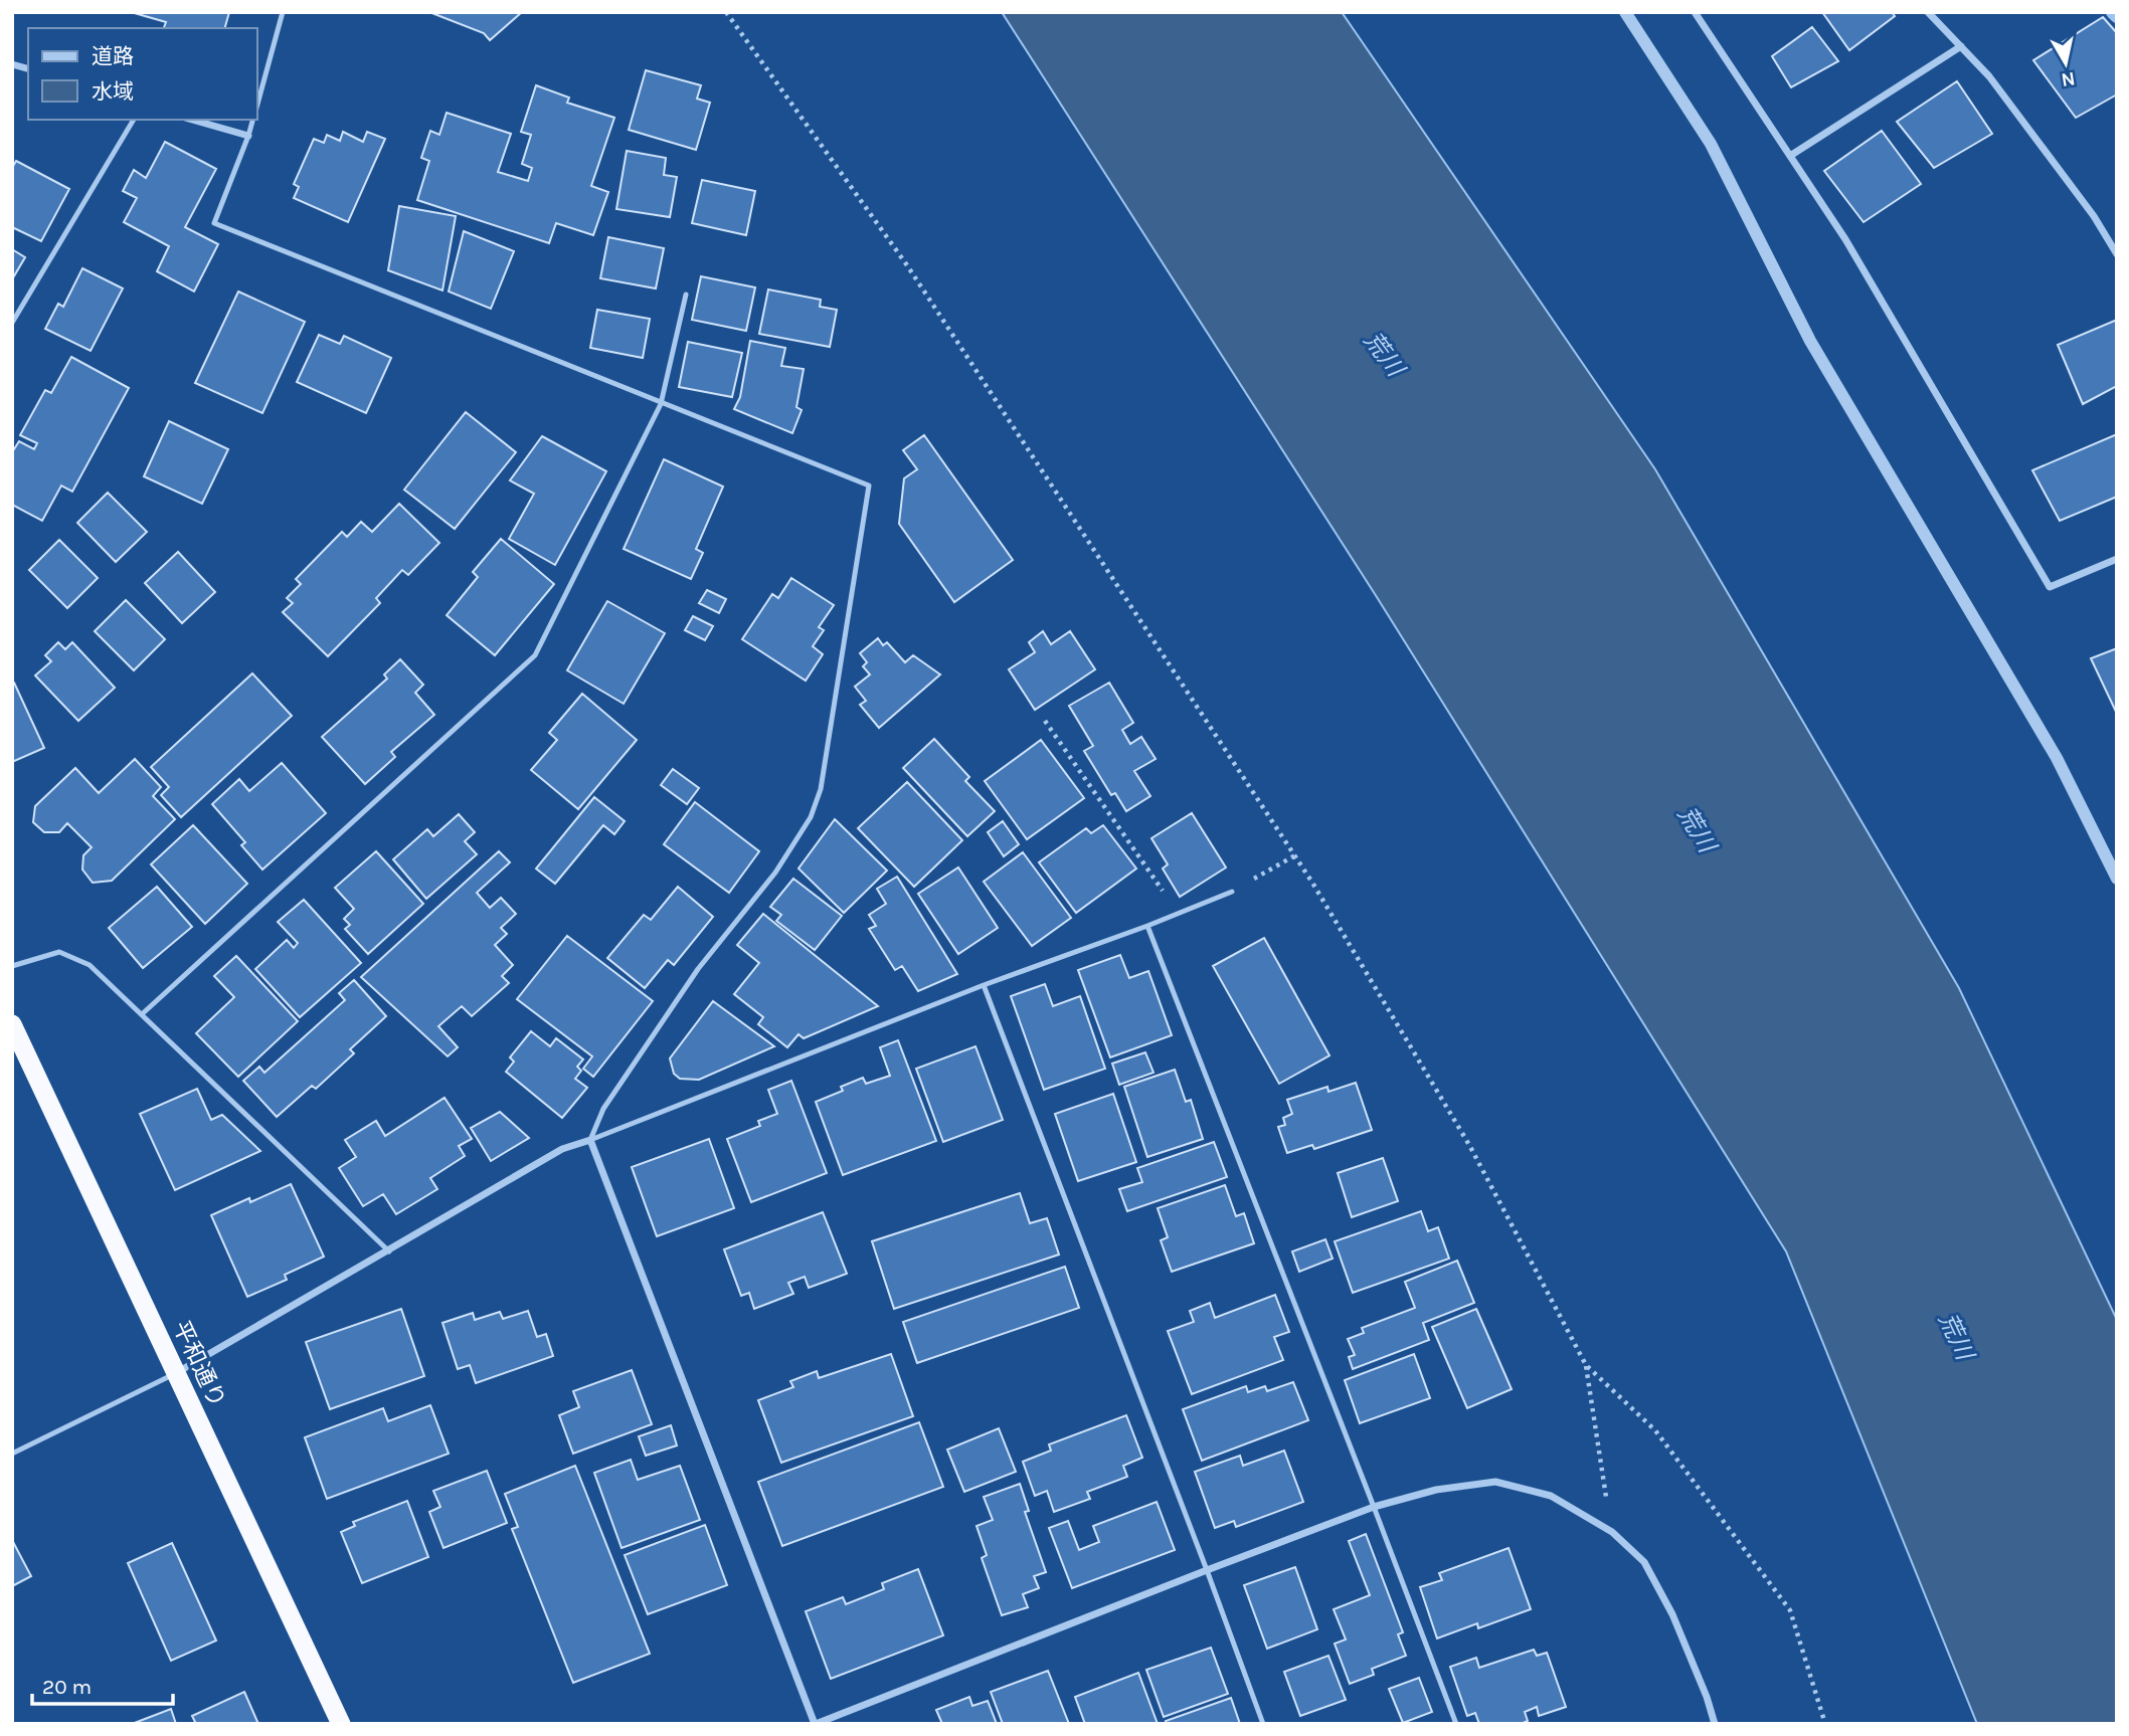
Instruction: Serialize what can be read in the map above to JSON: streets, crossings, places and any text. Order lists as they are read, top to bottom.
{
  "streets": {
    "highway": ["平和通り"]
  },
  "water": ["荒川"],
  "legend": ["道路", "水域"],
  "scale_bar": "20 m",
  "north": "bottom"
}
